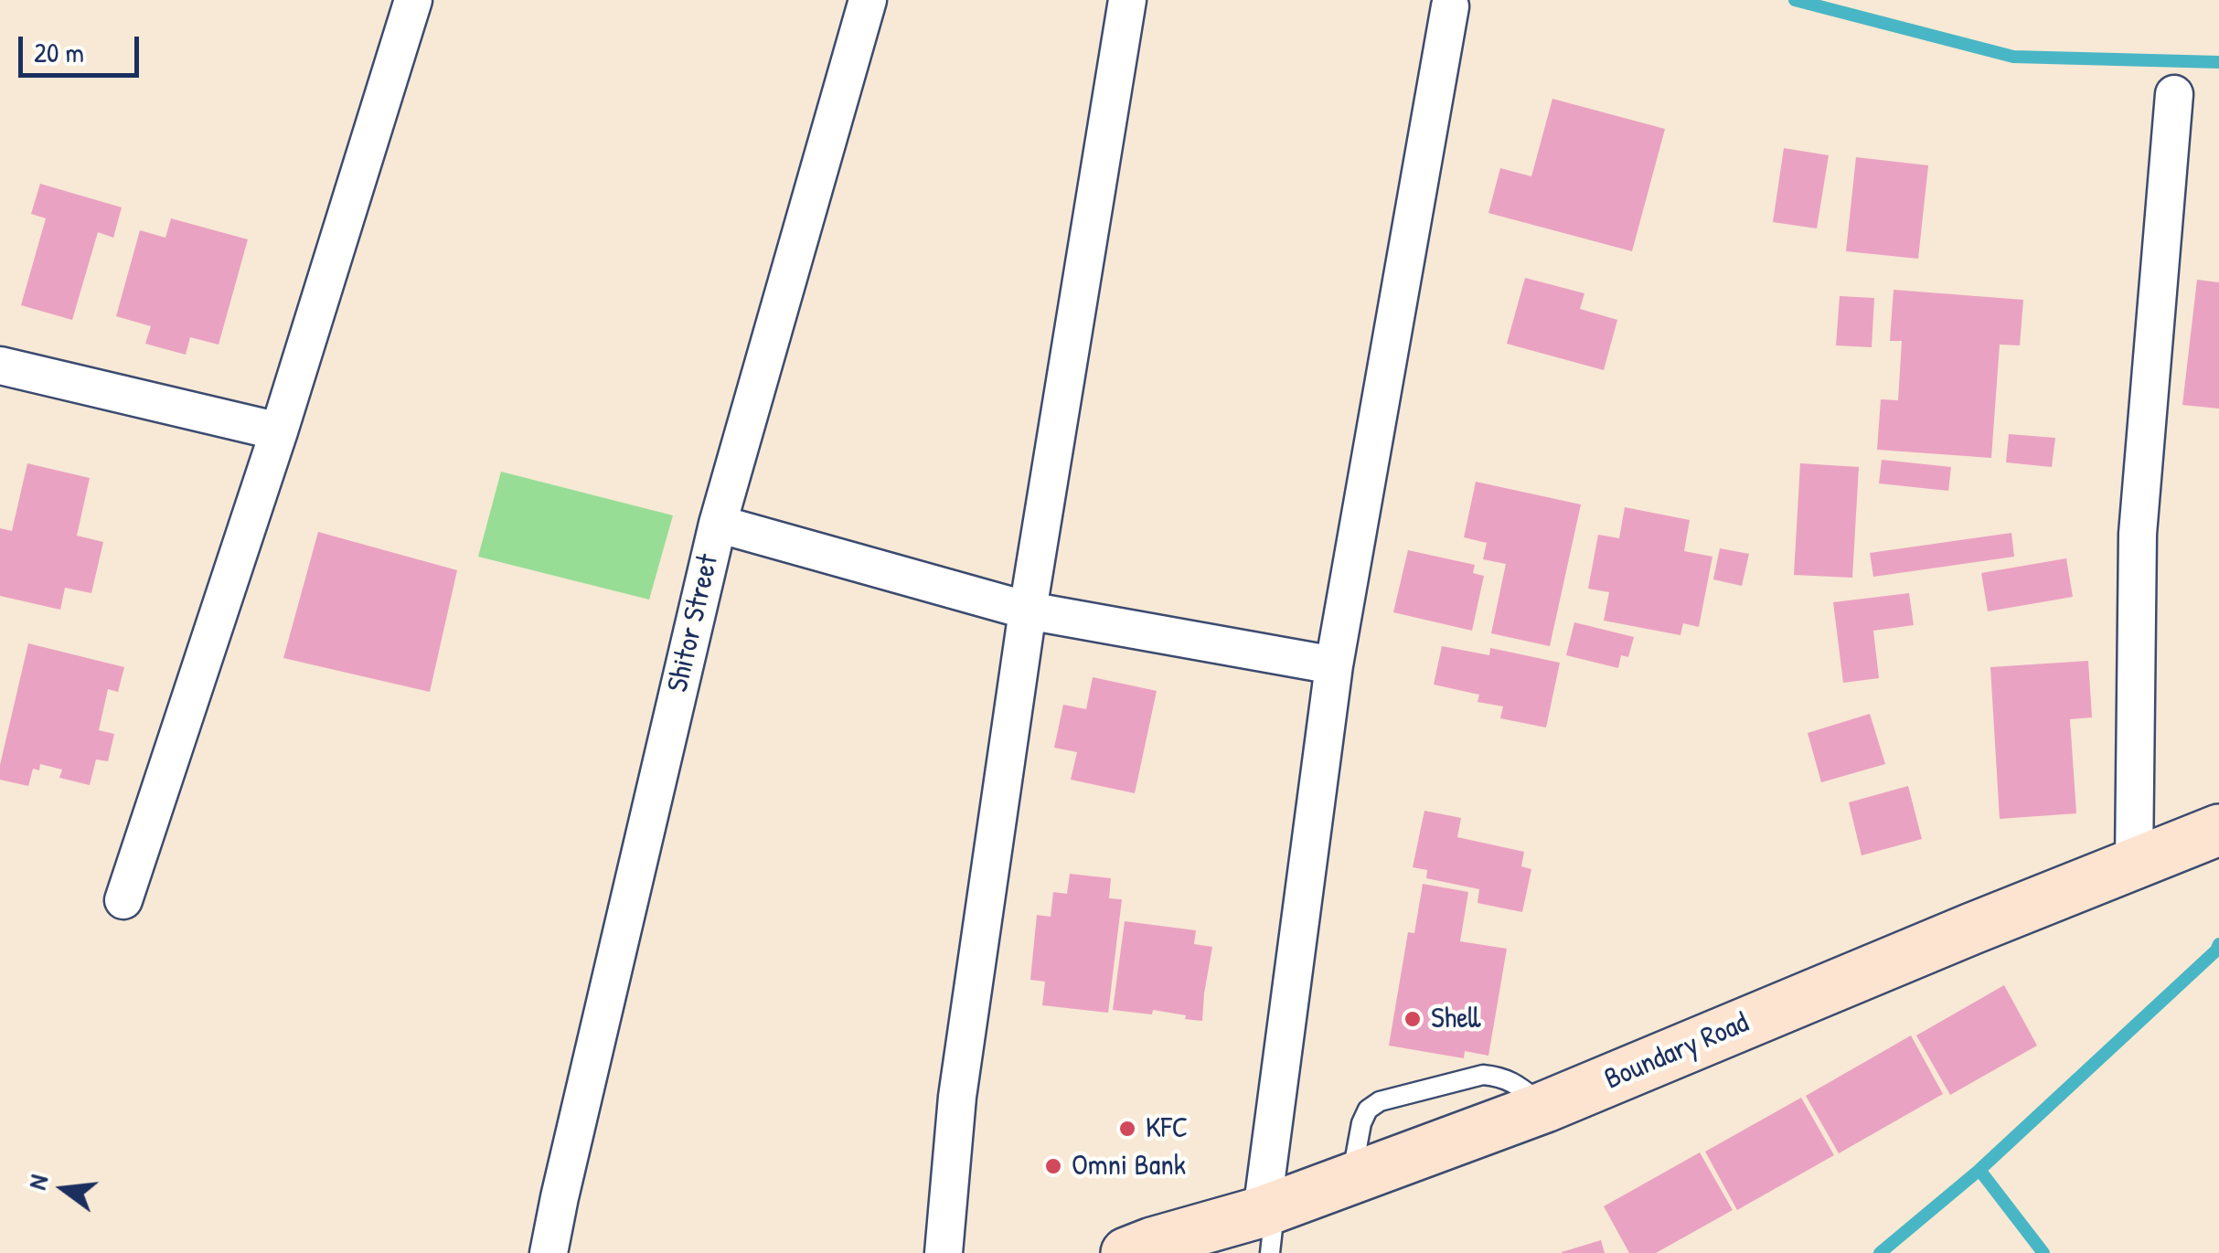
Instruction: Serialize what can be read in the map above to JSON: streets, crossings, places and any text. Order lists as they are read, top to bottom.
{
  "streets": {
    "main road": ["Boundary Road"],
    "street": ["Shitor Street"]
  },
  "places": ["Shell", "KFC", "Omni Bank"],
  "scale_bar": "20 m",
  "north": "left"
}
